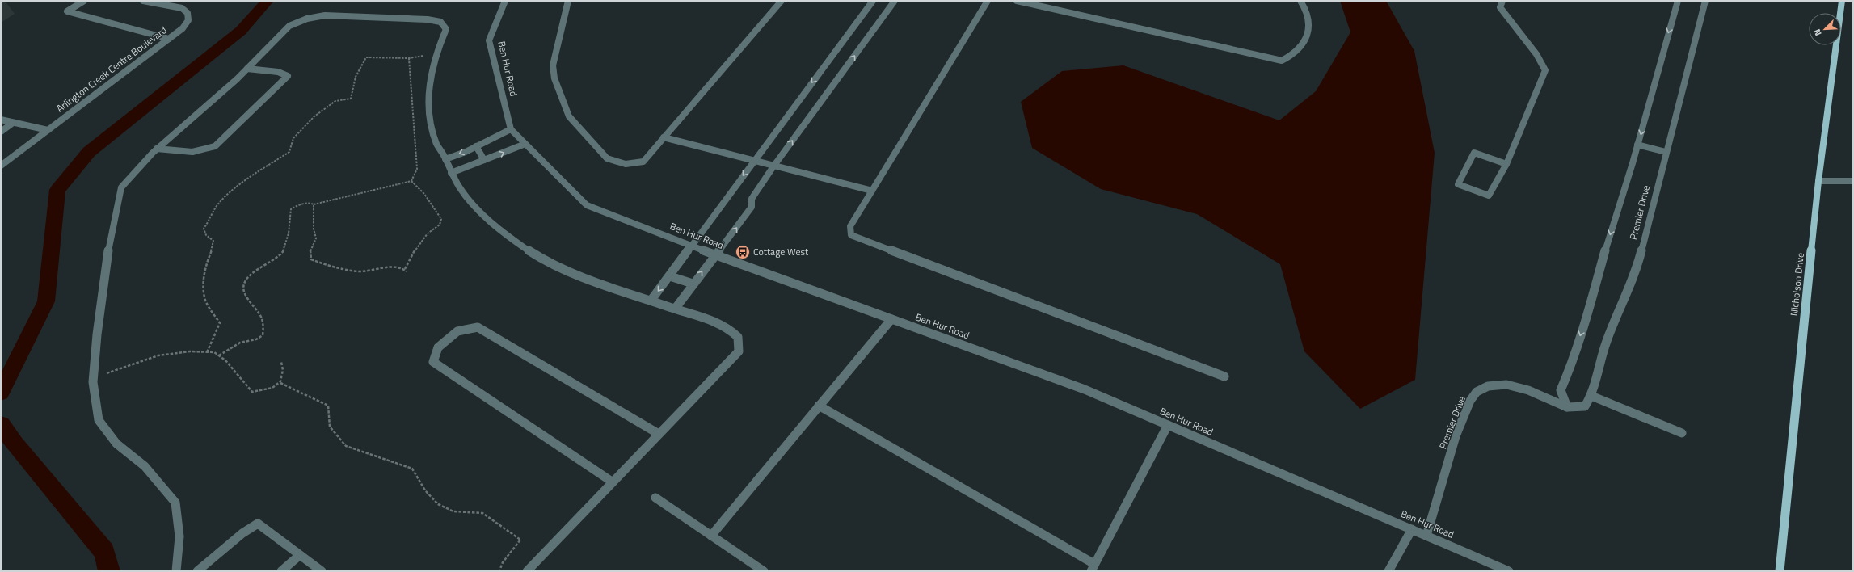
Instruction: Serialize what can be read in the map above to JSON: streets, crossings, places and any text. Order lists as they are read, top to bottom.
{
  "streets": {
    "main road": ["Nicholson Drive"],
    "street": ["Ben Hur Road", "Arlington Creek Centre Boulevard", "Premier Drive"]
  },
  "crossings": [
    ["Ben Hur Road", "Premier Drive"]
  ],
  "places": {
    "bus stop": ["Cottage West"]
  },
  "north": "bottom left"
}
